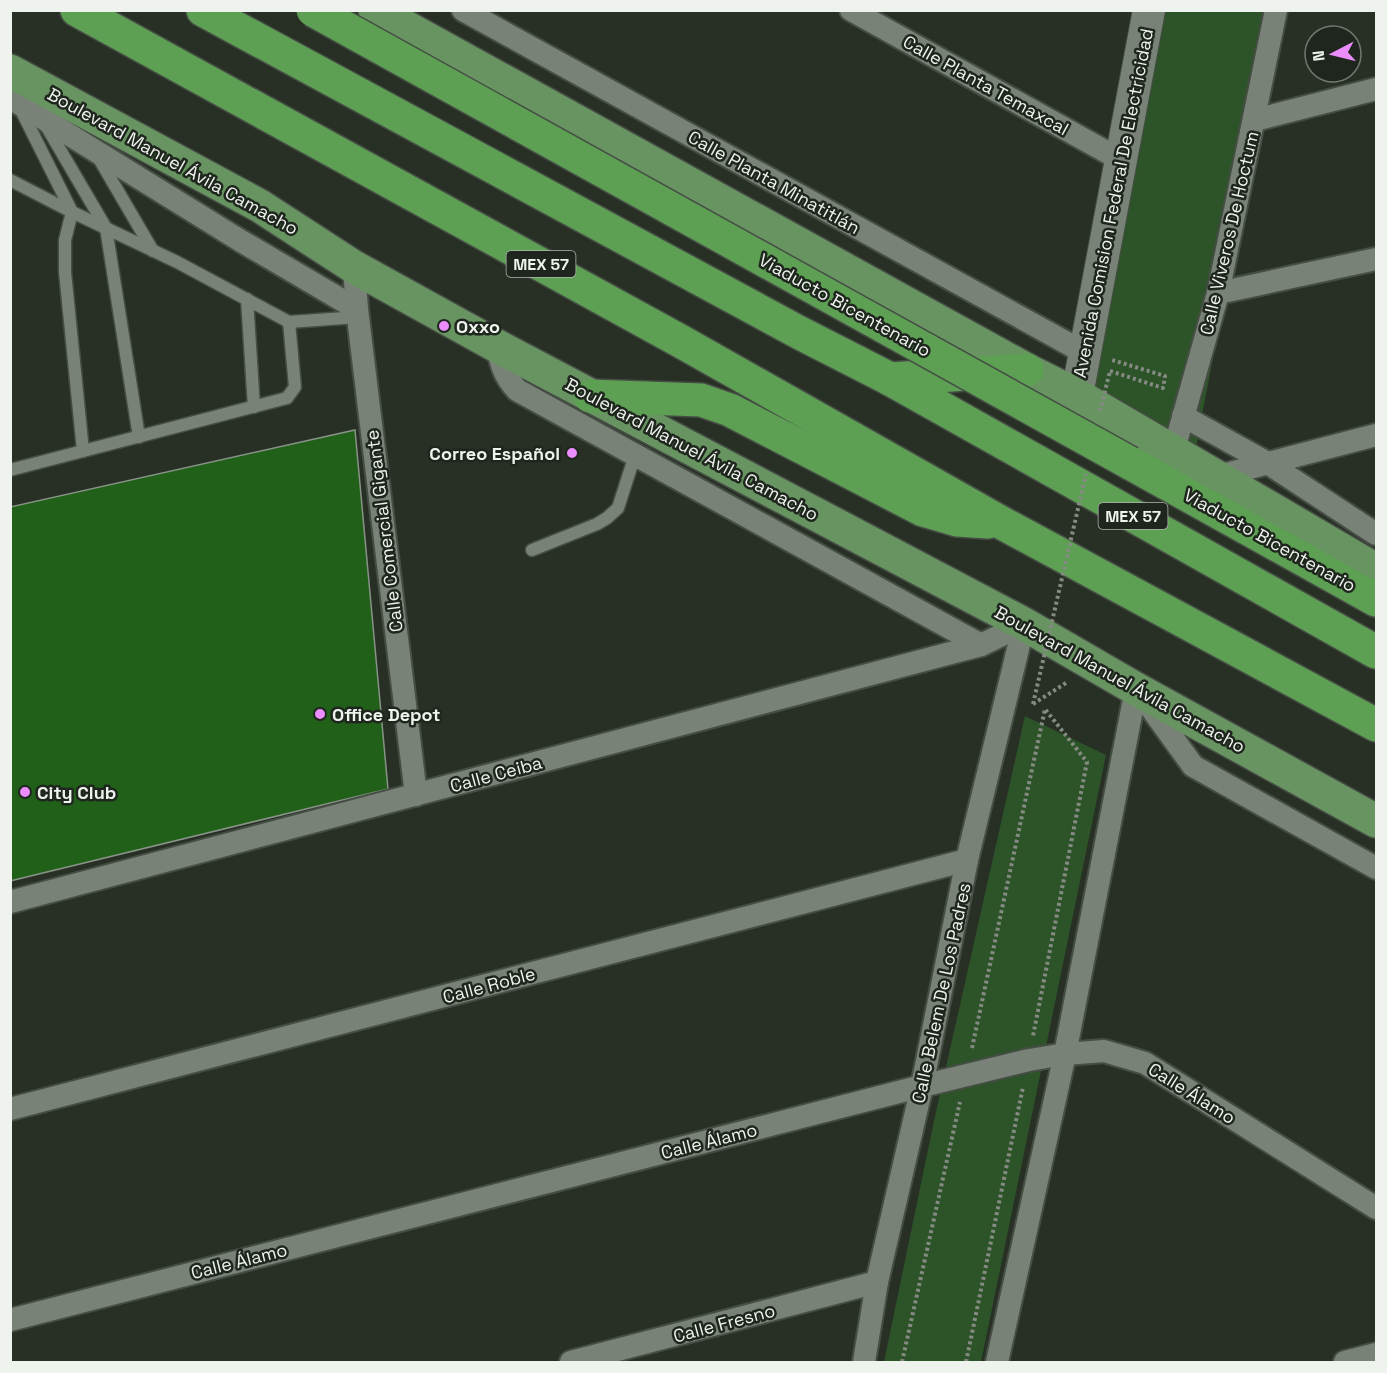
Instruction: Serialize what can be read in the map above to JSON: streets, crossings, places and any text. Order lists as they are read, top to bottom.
{
  "streets": {
    "highway": ["MEX 57", "Viaducto Bicentenario"],
    "main road": ["Boulevard Manuel Ávila Camacho", "Avenida Comision Federal De Electricidad"],
    "street": [
      "Calle Planta Temaxcal",
      "Calle Planta Minatitlán",
      "Calle Viveros De Hoctum",
      "Calle Comercial Gigante",
      "Calle Ceiba",
      "Calle Roble",
      "Calle Belem De Los Padres",
      "Calle Álamo",
      "Calle Fresno"
    ]
  },
  "crossings": [
    ["Calle Planta Temaxcal", "Avenida Comision Federal De Electricidad"],
    ["Boulevard Manuel Ávila Camacho", "Calle Comercial Gigante"],
    ["Boulevard Manuel Ávila Camacho", "Calle Ceiba"],
    ["Boulevard Manuel Ávila Camacho", "Calle Belem De Los Padres"],
    ["Calle Planta Minatitlán", "Avenida Comision Federal De Electricidad"],
    ["Calle Comercial Gigante", "Calle Ceiba"],
    ["Calle Ceiba", "Calle Belem De Los Padres"],
    ["Calle Roble", "Calle Belem De Los Padres"],
    ["Calle Belem De Los Padres", "Calle Álamo"],
    ["Calle Belem De Los Padres", "Calle Fresno"]
  ],
  "places": [
    "Oxxo",
    "Correo Español",
    "Office Depot",
    "City Club"
  ],
  "north": "left"
}
